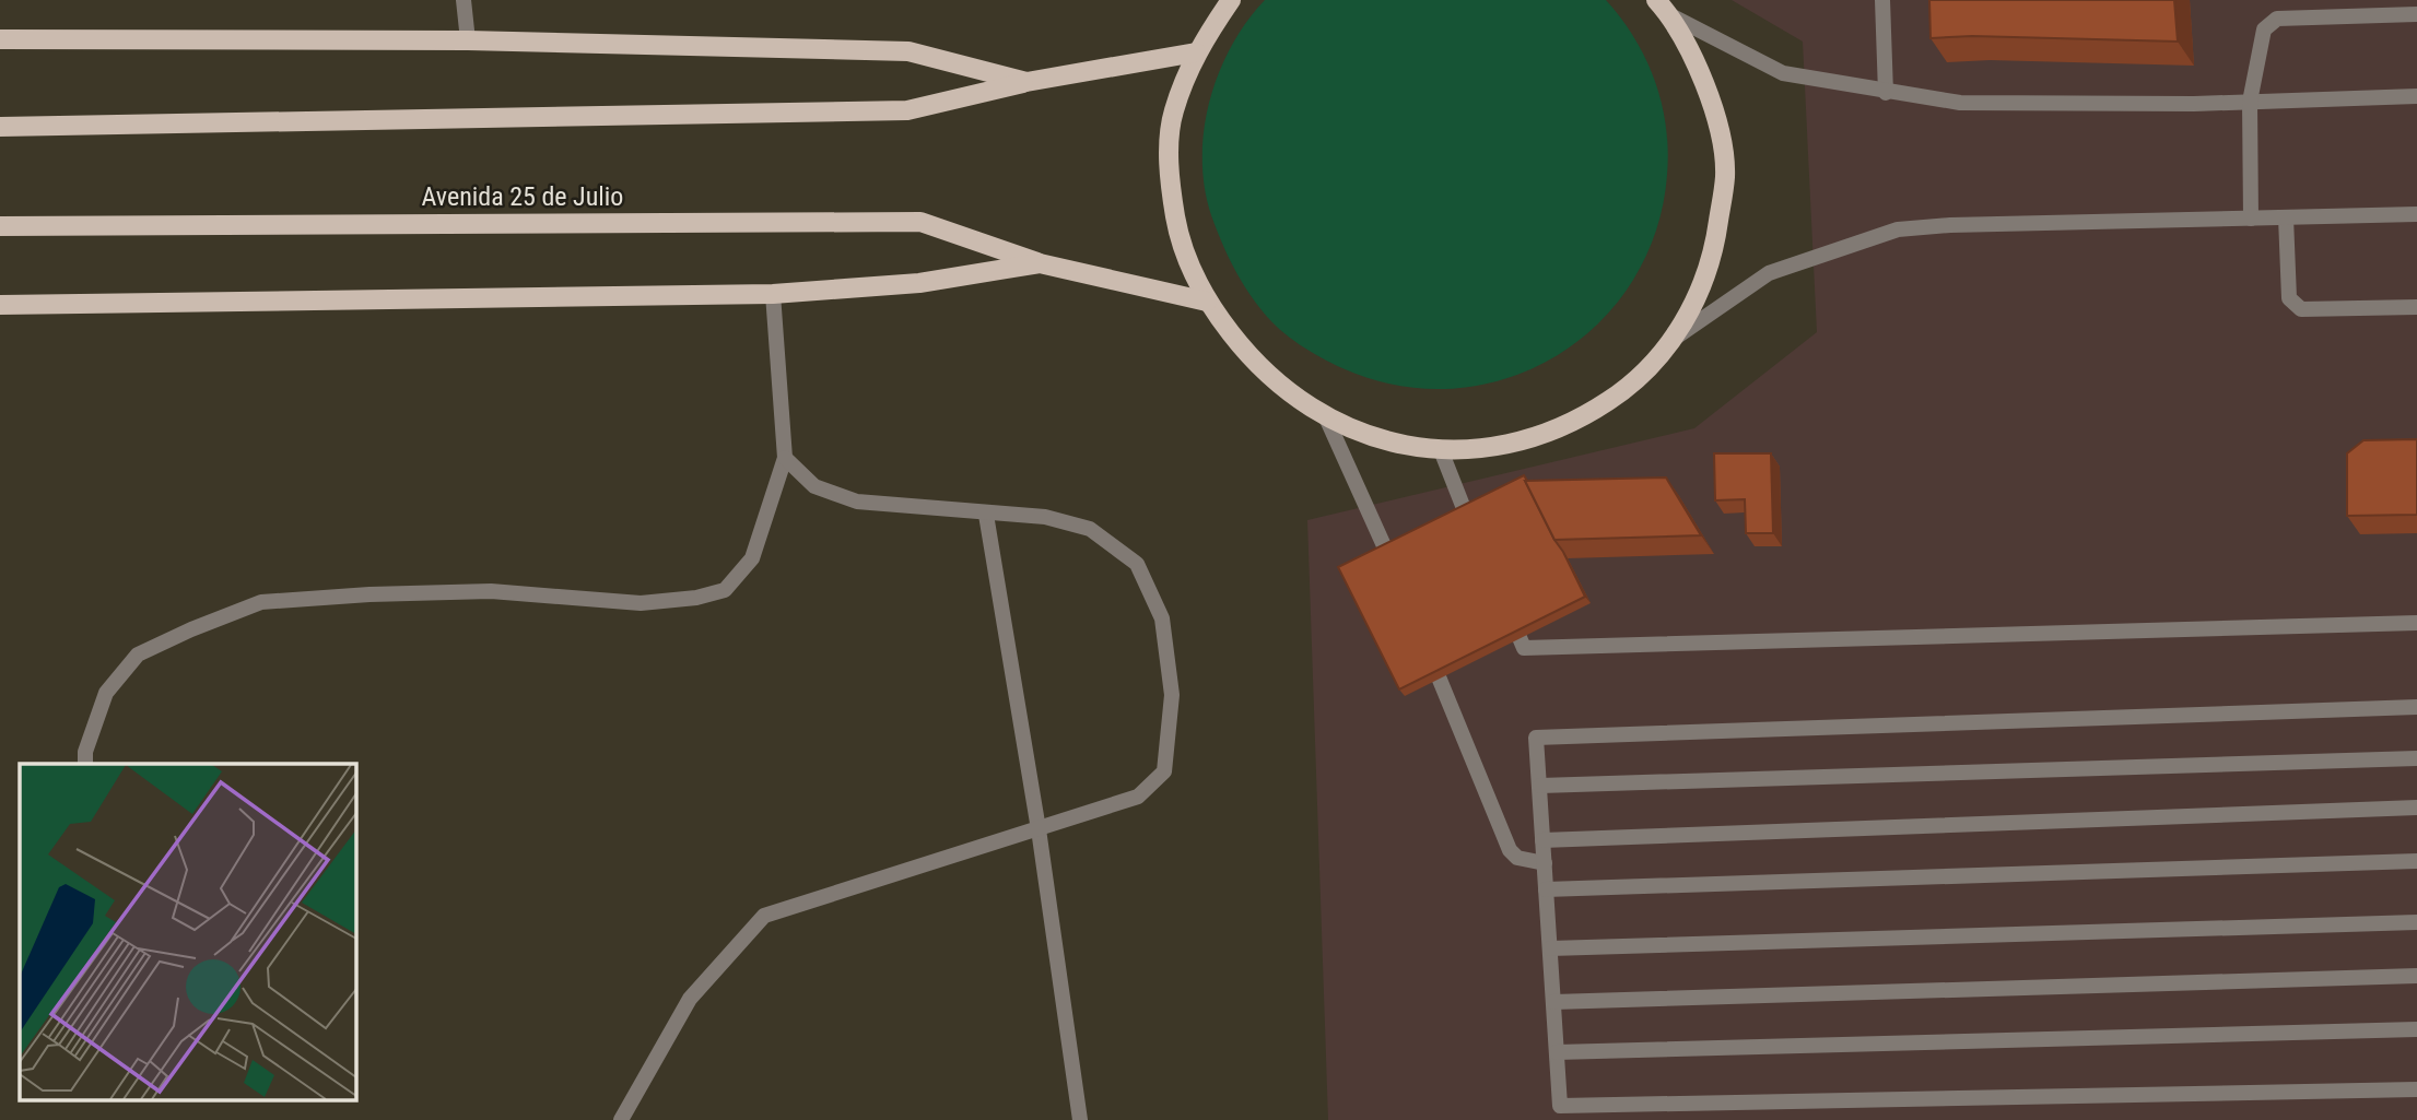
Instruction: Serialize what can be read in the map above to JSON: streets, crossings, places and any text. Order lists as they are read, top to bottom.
{
  "streets": {
    "main road": ["Avenida 25 de Julio"]
  }
}
